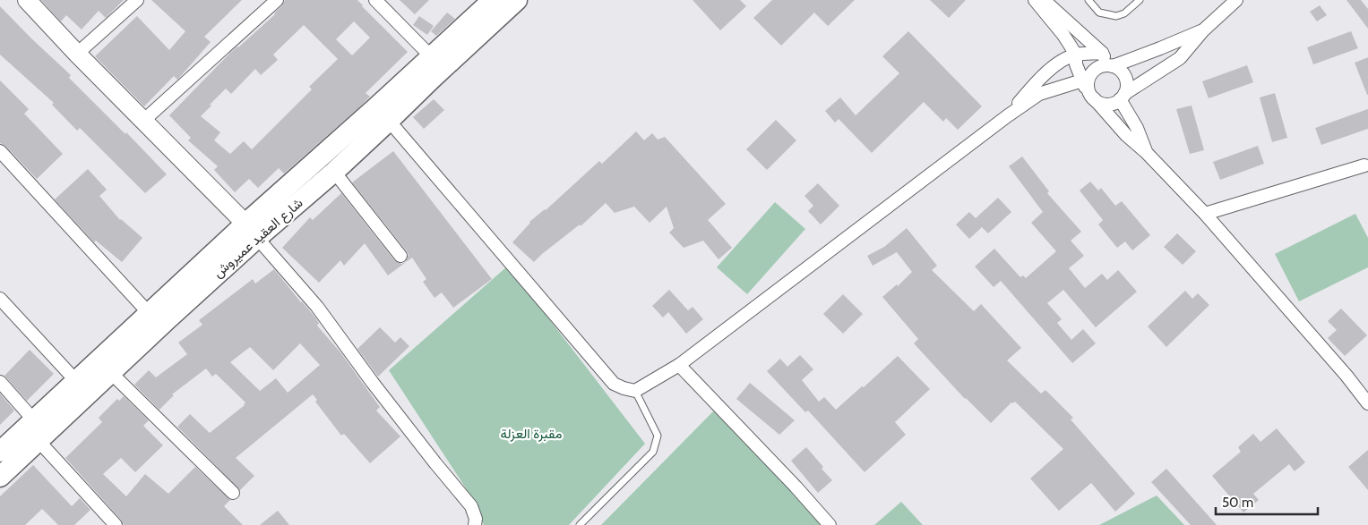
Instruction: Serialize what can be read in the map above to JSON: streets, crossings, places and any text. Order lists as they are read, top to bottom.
{
  "streets": {
    "main road": ["شارع العقيد عميروش"]
  },
  "parks": ["مقبرة العزلة"],
  "scale_bar": "50 m"
}
